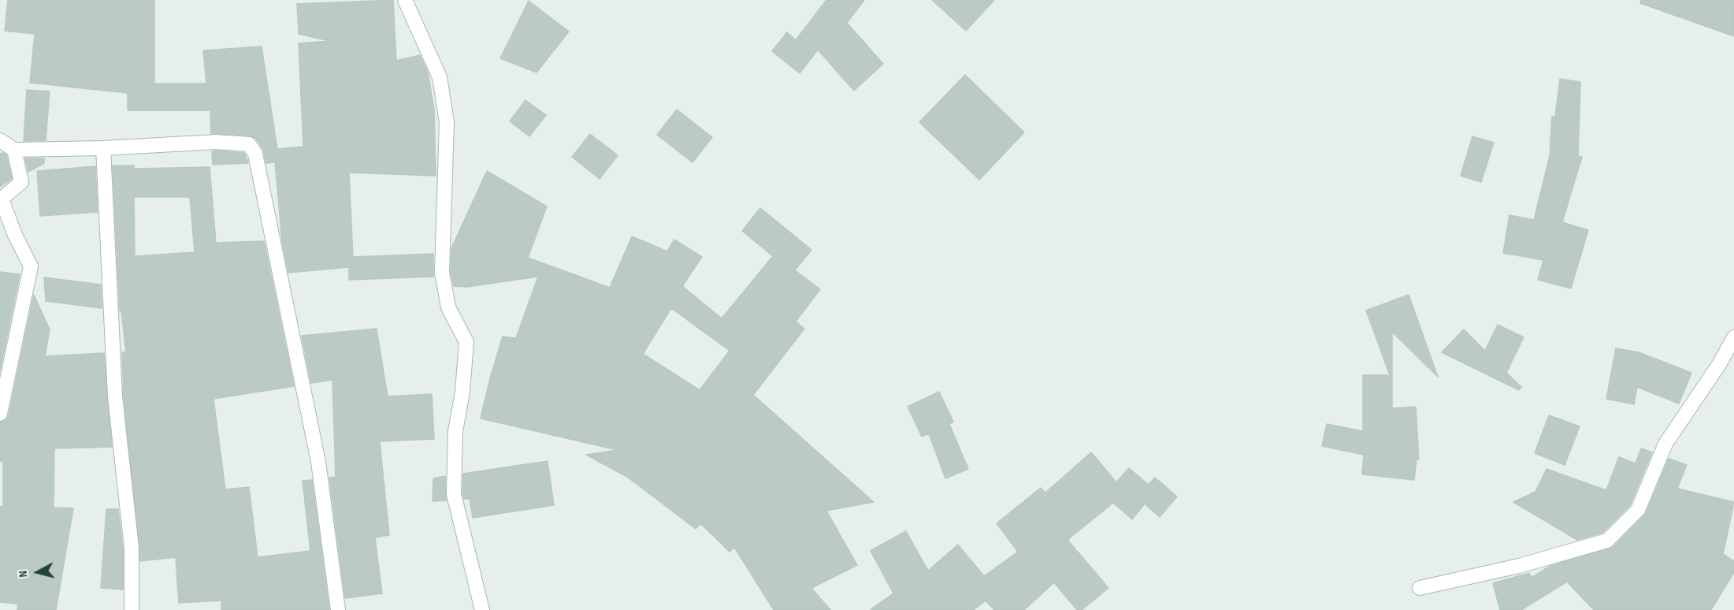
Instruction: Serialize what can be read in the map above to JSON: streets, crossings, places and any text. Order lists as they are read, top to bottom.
{
  "north": "left"
}
